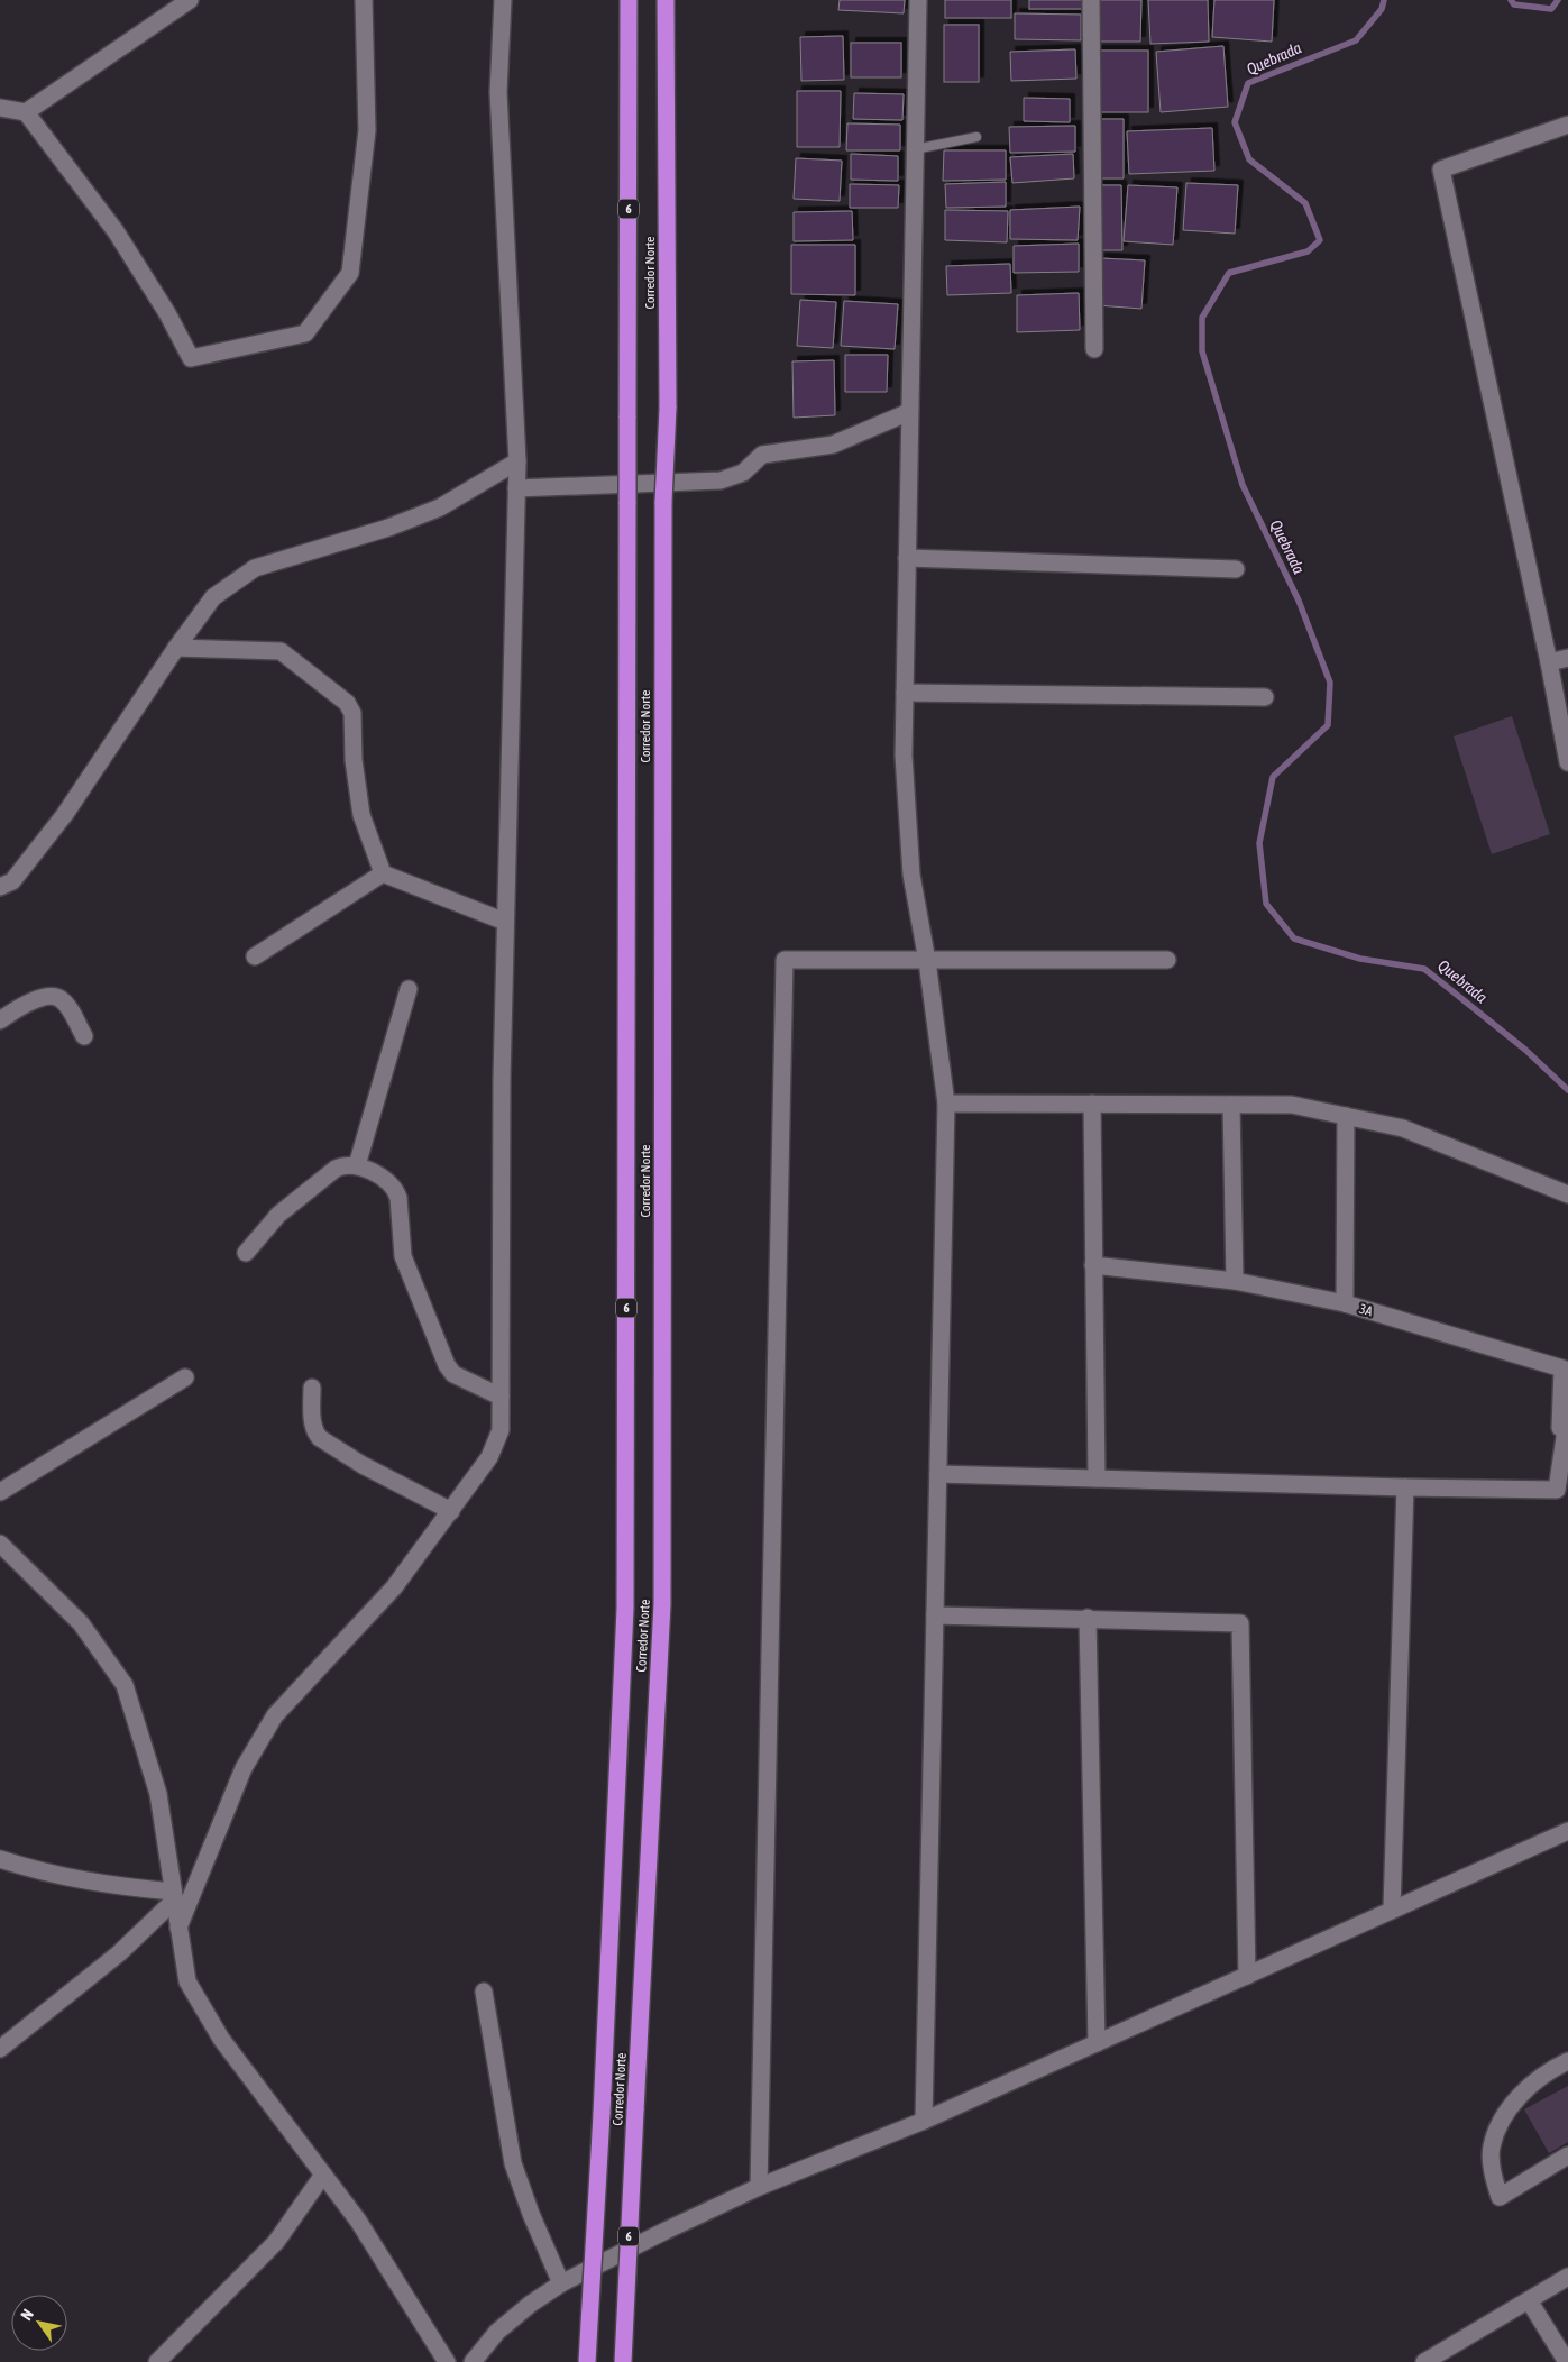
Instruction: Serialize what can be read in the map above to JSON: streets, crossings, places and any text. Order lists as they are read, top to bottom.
{
  "streets": {
    "highway": ["6", "Corredor Norte"],
    "street": ["3A"]
  },
  "water": ["Quebrada"],
  "north": "top left"
}
